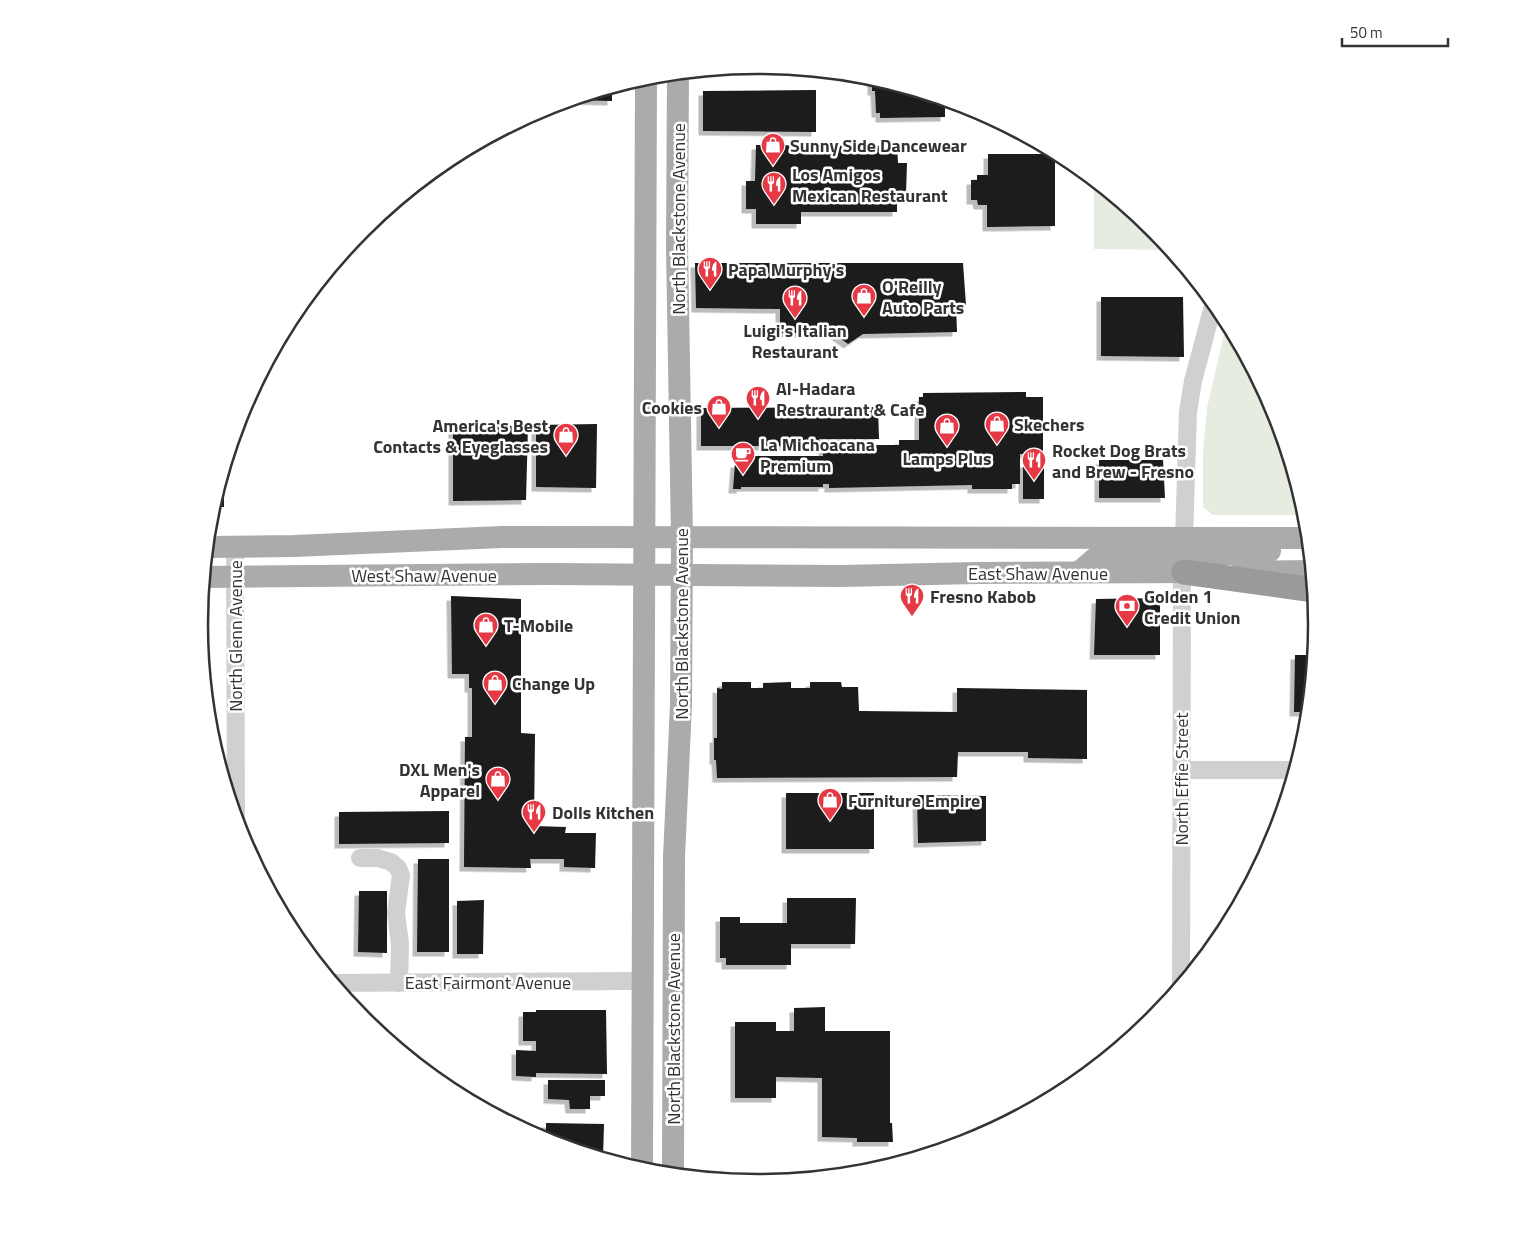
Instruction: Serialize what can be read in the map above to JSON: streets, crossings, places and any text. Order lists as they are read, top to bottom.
{
  "streets": {
    "main road": ["North Blackstone Avenue", "East Shaw Avenue", "West Shaw Avenue"],
    "street": ["North Glenn Avenue", "North Effie Street", "East Fairmont Avenue"]
  },
  "crossings": [
    ["North Blackstone Avenue", "East Shaw Avenue"],
    ["North Blackstone Avenue", "West Shaw Avenue"],
    ["North Blackstone Avenue", "East Fairmont Avenue"],
    ["East Shaw Avenue", "West Shaw Avenue"],
    ["East Shaw Avenue", "North Effie Street"],
    ["West Shaw Avenue", "North Glenn Avenue"]
  ],
  "places": {
    "shop": [
      "Sunny Side Dancewear",
      "O'Reilly Auto Parts",
      "Cookies",
      "Skechers",
      "Lamps Plus",
      "America's Best Contacts & Eyeglasses",
      "T-Mobile",
      "Change Up",
      "DXL Men's Apparel",
      "Furniture Empire"
    ],
    "restaurant": [
      "Los Amigos Mexican Restaurant",
      "Papa Murphy's",
      "Luigi's Italian Restaurant",
      "Al-Hadara Restraurant & Cafe",
      "Rocket Dog Brats and Brew - Fresno",
      "Fresno Kabob",
      "Dolls Kitchen"
    ],
    "cafe": ["La Michoacana Premium"],
    "bank": ["Golden 1 Credit Union"]
  },
  "scale_bar": "50 m"
}
